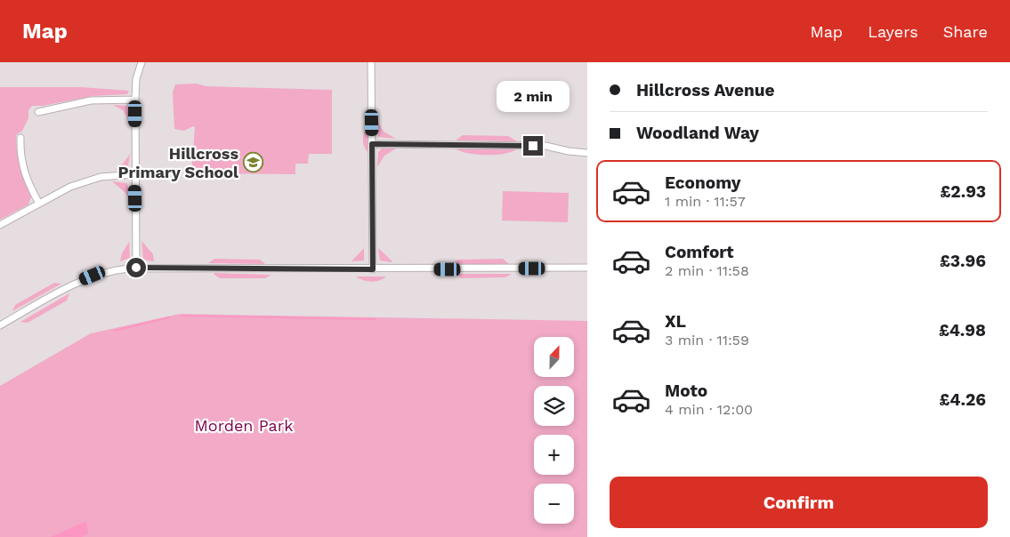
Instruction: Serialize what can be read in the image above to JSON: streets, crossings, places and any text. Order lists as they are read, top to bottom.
{
  "parks": ["Morden Park"],
  "places": {
    "school or university": ["Hillcross Primary School"]
  },
  "north": "top",
  "page": {
    "header": "Map",
    "nav": ["Map", "Layers", "Share"],
    "banner": ["Hillcross Avenue", "Woodland Way"],
    "bubble": "2 min",
    "list": [
      {
        "name": "Economy",
        "note": "1 min · 11:57",
        "value": "£2.93"
      },
      {
        "name": "Comfort",
        "note": "2 min · 11:58",
        "value": "£3.96"
      },
      {
        "name": "XL",
        "note": "3 min · 11:59",
        "value": "£4.98"
      },
      {
        "name": "Moto",
        "note": "4 min · 12:00",
        "value": "£4.26"
      }
    ],
    "map_buttons": ["+", "−"],
    "buttons": "Confirm"
  }
}
